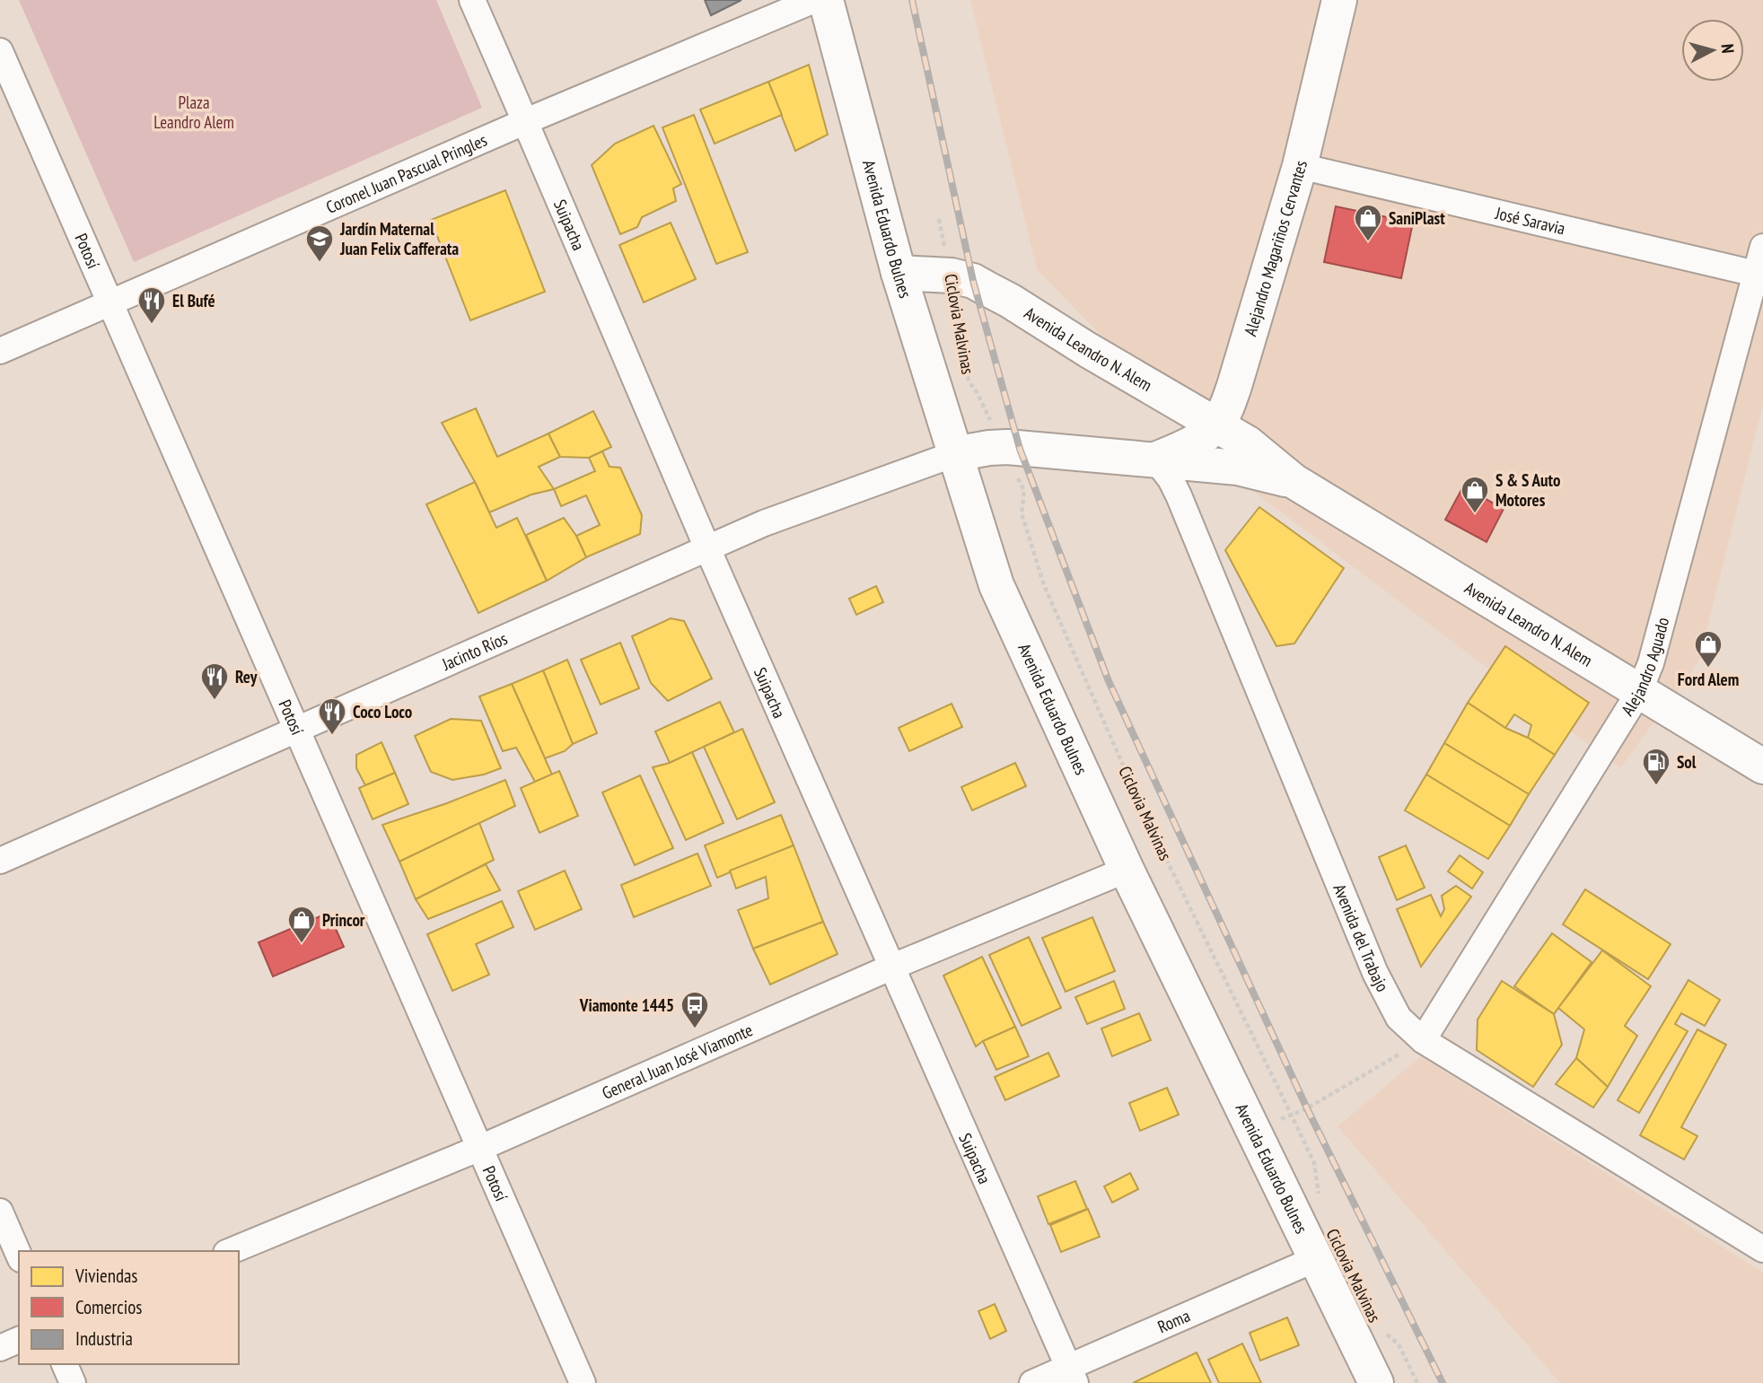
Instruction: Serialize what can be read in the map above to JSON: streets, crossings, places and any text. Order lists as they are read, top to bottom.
{
  "streets": {
    "main road": ["Avenida Eduardo Bulnes", "Alejandro Magariños Cervantes", "Avenida Leandro N. Alem"],
    "street": [
      "Coronel Juan Pascual Pringles",
      "José Saravia",
      "Suipacha",
      "Potosí",
      "Jacinto Ríos",
      "Alejandro Aguado",
      "Avenida del Trabajo",
      "General Juan José Viamonte",
      "Roma"
    ],
    "path": ["Ciclovia Malvinas"]
  },
  "crossings": [
    ["Coronel Juan Pascual Pringles", "Suipacha"],
    ["Coronel Juan Pascual Pringles", "Potosí"],
    ["José Saravia", "Alejandro Magariños Cervantes"],
    ["José Saravia", "Alejandro Aguado"],
    ["Suipacha", "Jacinto Ríos"],
    ["Suipacha", "General Juan José Viamonte"],
    ["Suipacha", "Roma"],
    ["Avenida Eduardo Bulnes", "Avenida Leandro N. Alem"],
    ["Avenida Eduardo Bulnes", "Jacinto Ríos"],
    ["Avenida Eduardo Bulnes", "General Juan José Viamonte"],
    ["Avenida Eduardo Bulnes", "Roma"],
    ["Alejandro Magariños Cervantes", "Avenida Leandro N. Alem"],
    ["Alejandro Magariños Cervantes", "Avenida del Trabajo"],
    ["Potosí", "Jacinto Ríos"],
    ["Potosí", "General Juan José Viamonte"],
    ["Ciclovia Malvinas", "Avenida Leandro N. Alem"],
    ["Avenida Leandro N. Alem", "Jacinto Ríos"],
    ["Avenida Leandro N. Alem", "Alejandro Aguado"],
    ["Avenida Leandro N. Alem", "Avenida del Trabajo"],
    ["Alejandro Aguado", "Avenida del Trabajo"]
  ],
  "parks": ["Plaza Leandro Alem"],
  "places": {
    "shop": [
      "SaniPlast",
      "S & S Auto Motores",
      "Ford Alem",
      "Princor"
    ],
    "school or university": ["Jardín Maternal Juan Felix Cafferata"],
    "restaurant": ["El Bufé", "Rey", "Coco Loco"],
    "fuel station": ["Sol"],
    "bus stop": ["Viamonte 1445"]
  },
  "legend": ["Viviendas", "Comercios", "Industria"],
  "north": "right"
}
